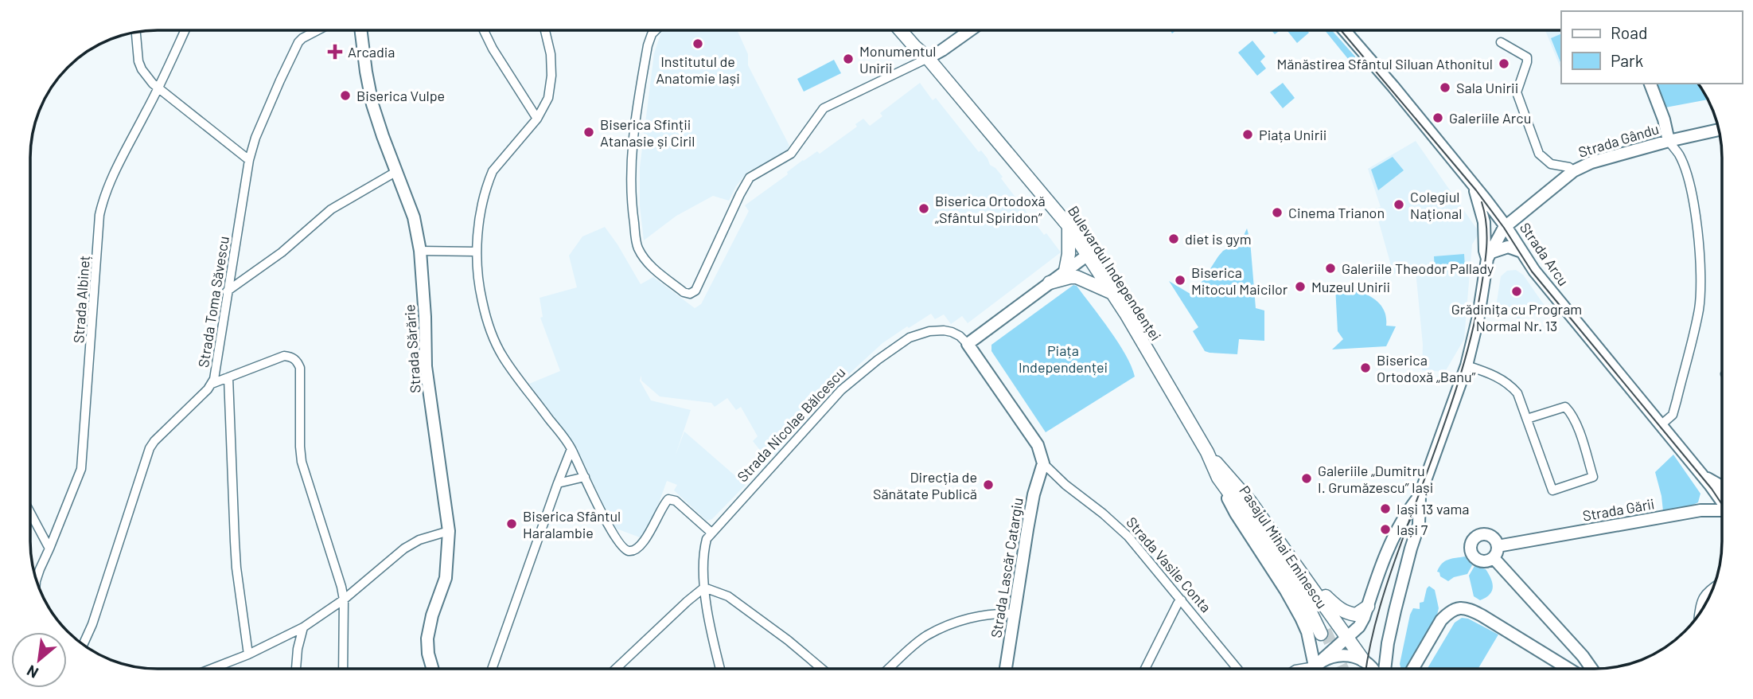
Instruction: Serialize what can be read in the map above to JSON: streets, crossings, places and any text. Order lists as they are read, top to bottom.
{
  "streets": {
    "main road": ["Bulevardul Independenței", "Pasajul Mihai Eminescu"],
    "street": [
      "Strada Gându",
      "Strada Arcu",
      "Strada Albineț",
      "Strada Toma Săvescu",
      "Strada Sărărie",
      "Strada Nicolae Bălcescu",
      "Strada Gării",
      "Strada Vasile Conta",
      "Strada Lascăr Catargiu"
    ]
  },
  "crossings": [
    ["Strada Gându", "Strada Arcu"],
    ["Bulevardul Independenței", "Pasajul Mihai Eminescu"],
    ["Strada Nicolae Bălcescu", "Strada Vasile Conta"],
    ["Strada Vasile Conta", "Strada Lascăr Catargiu"]
  ],
  "parks": ["Piața Independenței"],
  "places": {
    "other": [
      "Institutul de Anatomie Iași",
      "Monumentul Unirii",
      "Mănăstirea Sfântul Siluan Athonitul",
      "Sala Unirii",
      "Biserica Vulpe",
      "Galeriile Arcu",
      "Biserica Sfinții Atanasie și Ciril",
      "Piața Unirii",
      "Colegiul Național",
      "Biserica Ortodoxă „Sfântul Spiridon”",
      "Cinema Trianon",
      "diet is gym",
      "Galeriile Theodor Pallady",
      "Biserica Mitocul Maicilor",
      "Muzeul Unirii",
      "Grădinița cu Program Normal Nr. 13",
      "Biserica Ortodoxă „Banu”",
      "Galeriile „Dumitru I. Grumăzescu” Iași",
      "Direcția de Sănătate Publică",
      "Iași 13 vama",
      "Biserica Sfântul Haralambie",
      "Iași 7"
    ],
    "health": ["Arcadia"]
  },
  "legend": ["Road", "Park"],
  "north": "bottom left"
}
